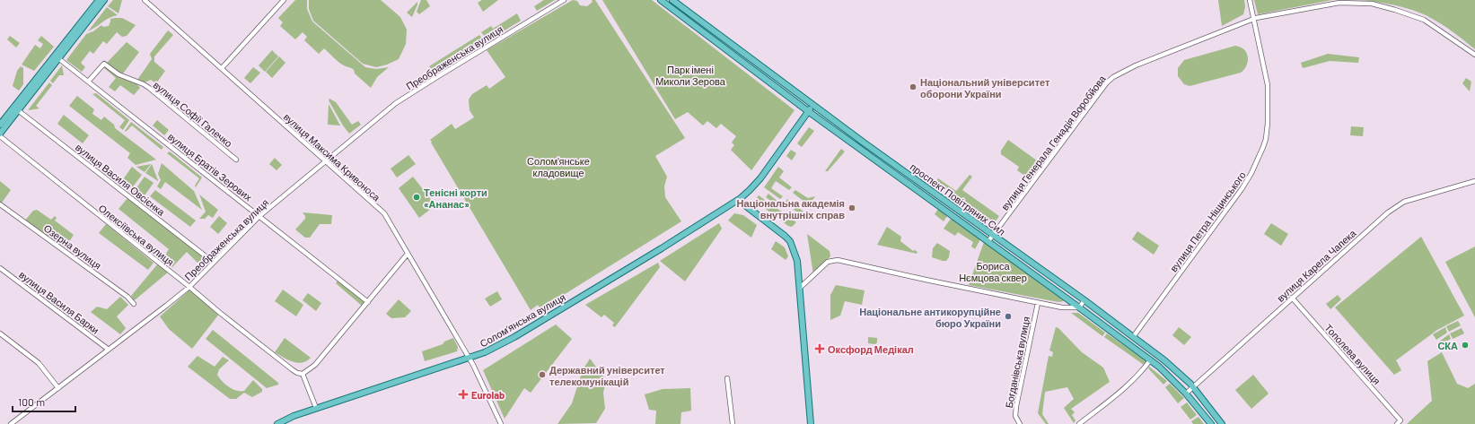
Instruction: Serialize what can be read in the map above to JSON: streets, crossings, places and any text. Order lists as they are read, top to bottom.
{
  "streets": {
    "main road": ["проспект Повітряних Сил", "Соломʼянська вулиця"],
    "street": [
      "Преображенська вулиця",
      "вулиця Софії Галечко",
      "вулиця Генерала Генадія Воробйова",
      "вулиця Максима Кривоноса",
      "вулиця Братів Зерових",
      "вулиця Василя Овсієнка",
      "вулиця Петра Ніщинського",
      "Олексіївська вулиця",
      "Озерна вулиця",
      "вулиця Карела Чапека",
      "вулиця Василя Барки",
      "Тополева вулиця",
      "Богданівська вулиця"
    ]
  },
  "crossings": [
    ["Преображенська вулиця", "вулиця Максима Кривоноса"],
    ["Преображенська вулиця", "вулиця Братів Зерових"],
    ["Преображенська вулиця", "вулиця Василя Овсієнка"],
    ["Преображенська вулиця", "Олексіївська вулиця"],
    ["Преображенська вулиця", "вулиця Василя Барки"],
    ["вулиця Софії Галечко", "вулиця Братів Зерових"],
    ["вулиця Генерала Генадія Воробйова", "проспект Повітряних Сил"],
    ["вулиця Генерала Генадія Воробйова", "вулиця Петра Ніщинського"],
    ["вулиця Максима Кривоноса", "Соломʼянська вулиця"],
    ["проспект Повітряних Сил", "вулиця Петра Ніщинського"],
    ["проспект Повітряних Сил", "вулиця Карела Чапека"],
    ["проспект Повітряних Сил", "Соломʼянська вулиця"],
    ["вулиця Карела Чапека", "Тополева вулиця"]
  ],
  "parks": ["Парк імені Миколи Зерова", "Солом'янське кладовище", "Бориса Нємцова сквер"],
  "places": {
    "other": [
      "Національний університет оборони України",
      "Тенісні корти «Ананас»",
      "Національна академія внутрішніх справ",
      "Національне антикорупційне бюро України",
      "СКА",
      "Державний університет телекомунікацій"
    ],
    "health": ["Оксфорд Медікал", "Eurolab"]
  },
  "scale_bar": "100 m"
}
